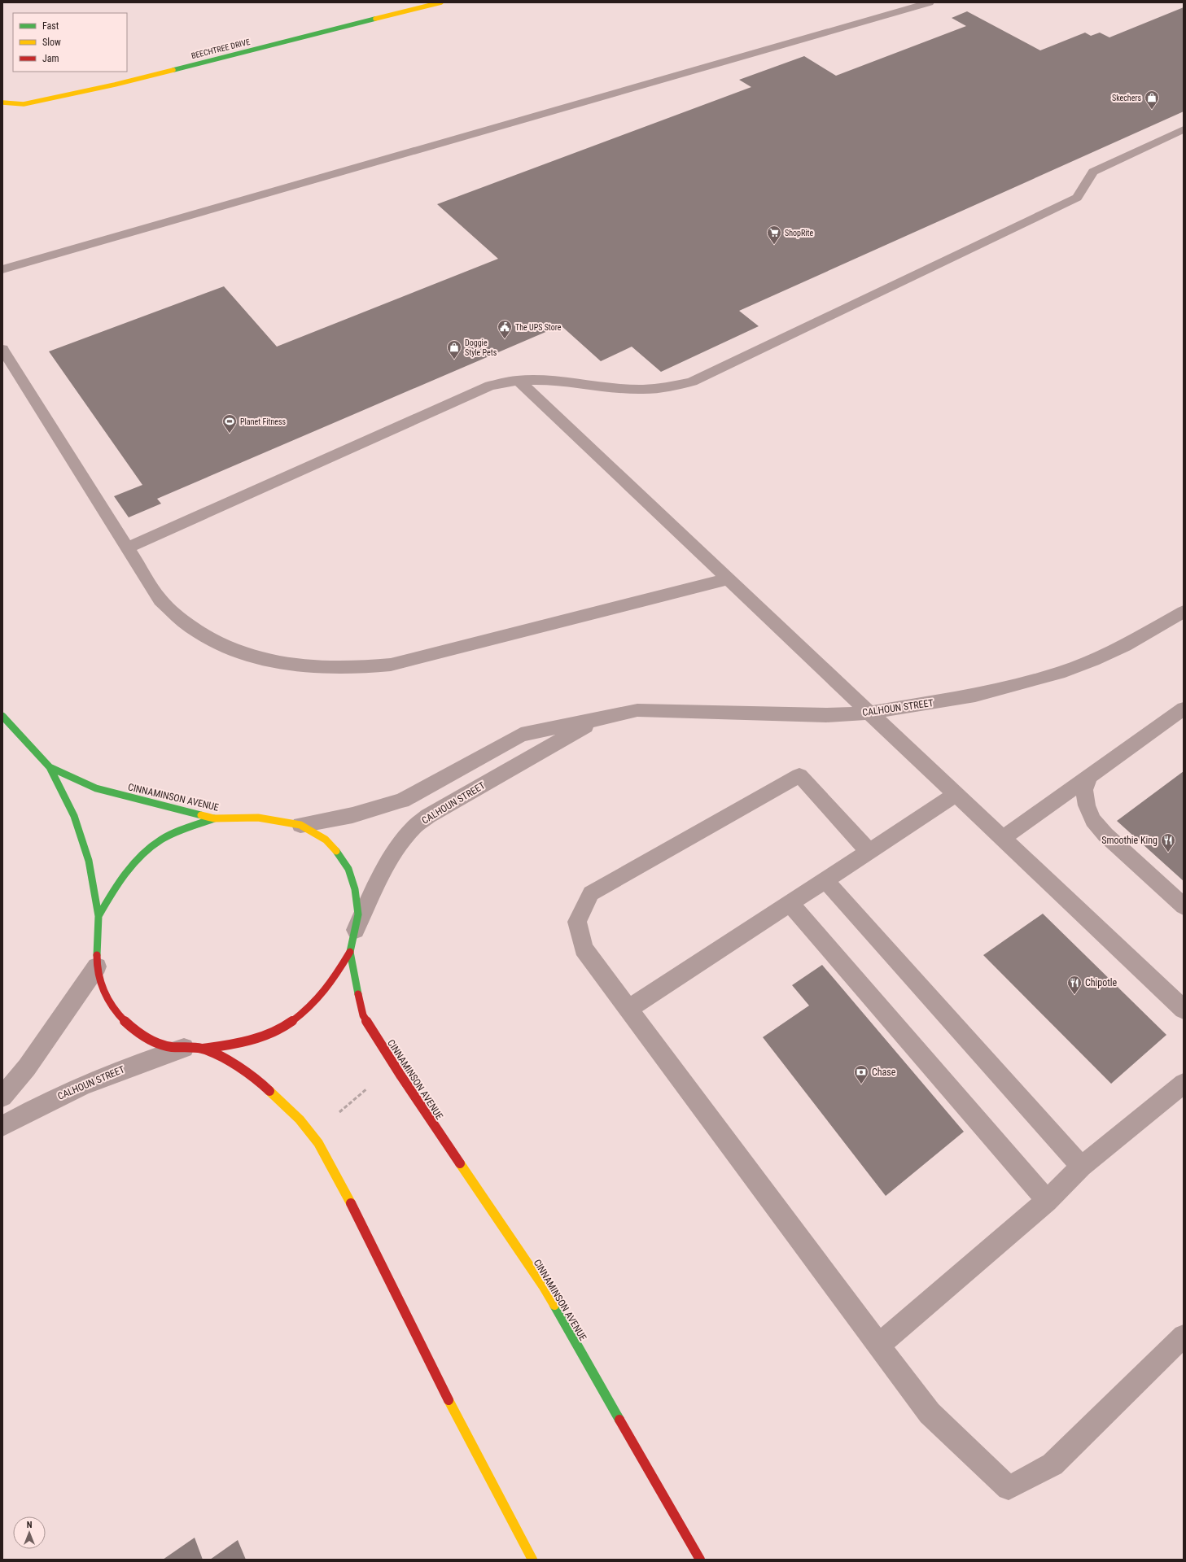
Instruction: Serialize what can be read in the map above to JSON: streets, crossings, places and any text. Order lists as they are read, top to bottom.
{
  "streets": {
    "main road": ["BEECHTREE DRIVE", "CALHOUN STREET", "CINNAMINSON AVENUE"]
  },
  "crossings": [
    ["CALHOUN STREET", "CINNAMINSON AVENUE"]
  ],
  "places": {
    "shop": ["Skechers", "Doggie Style Pets"],
    "supermarket": ["ShopRite"],
    "public building": ["The UPS Store"],
    "sports": ["Planet Fitness"],
    "restaurant": ["Smoothie King", "Chipotle"],
    "bank": ["Chase"]
  },
  "legend": ["Fast", "Slow", "Jam"],
  "north": "top"
}
